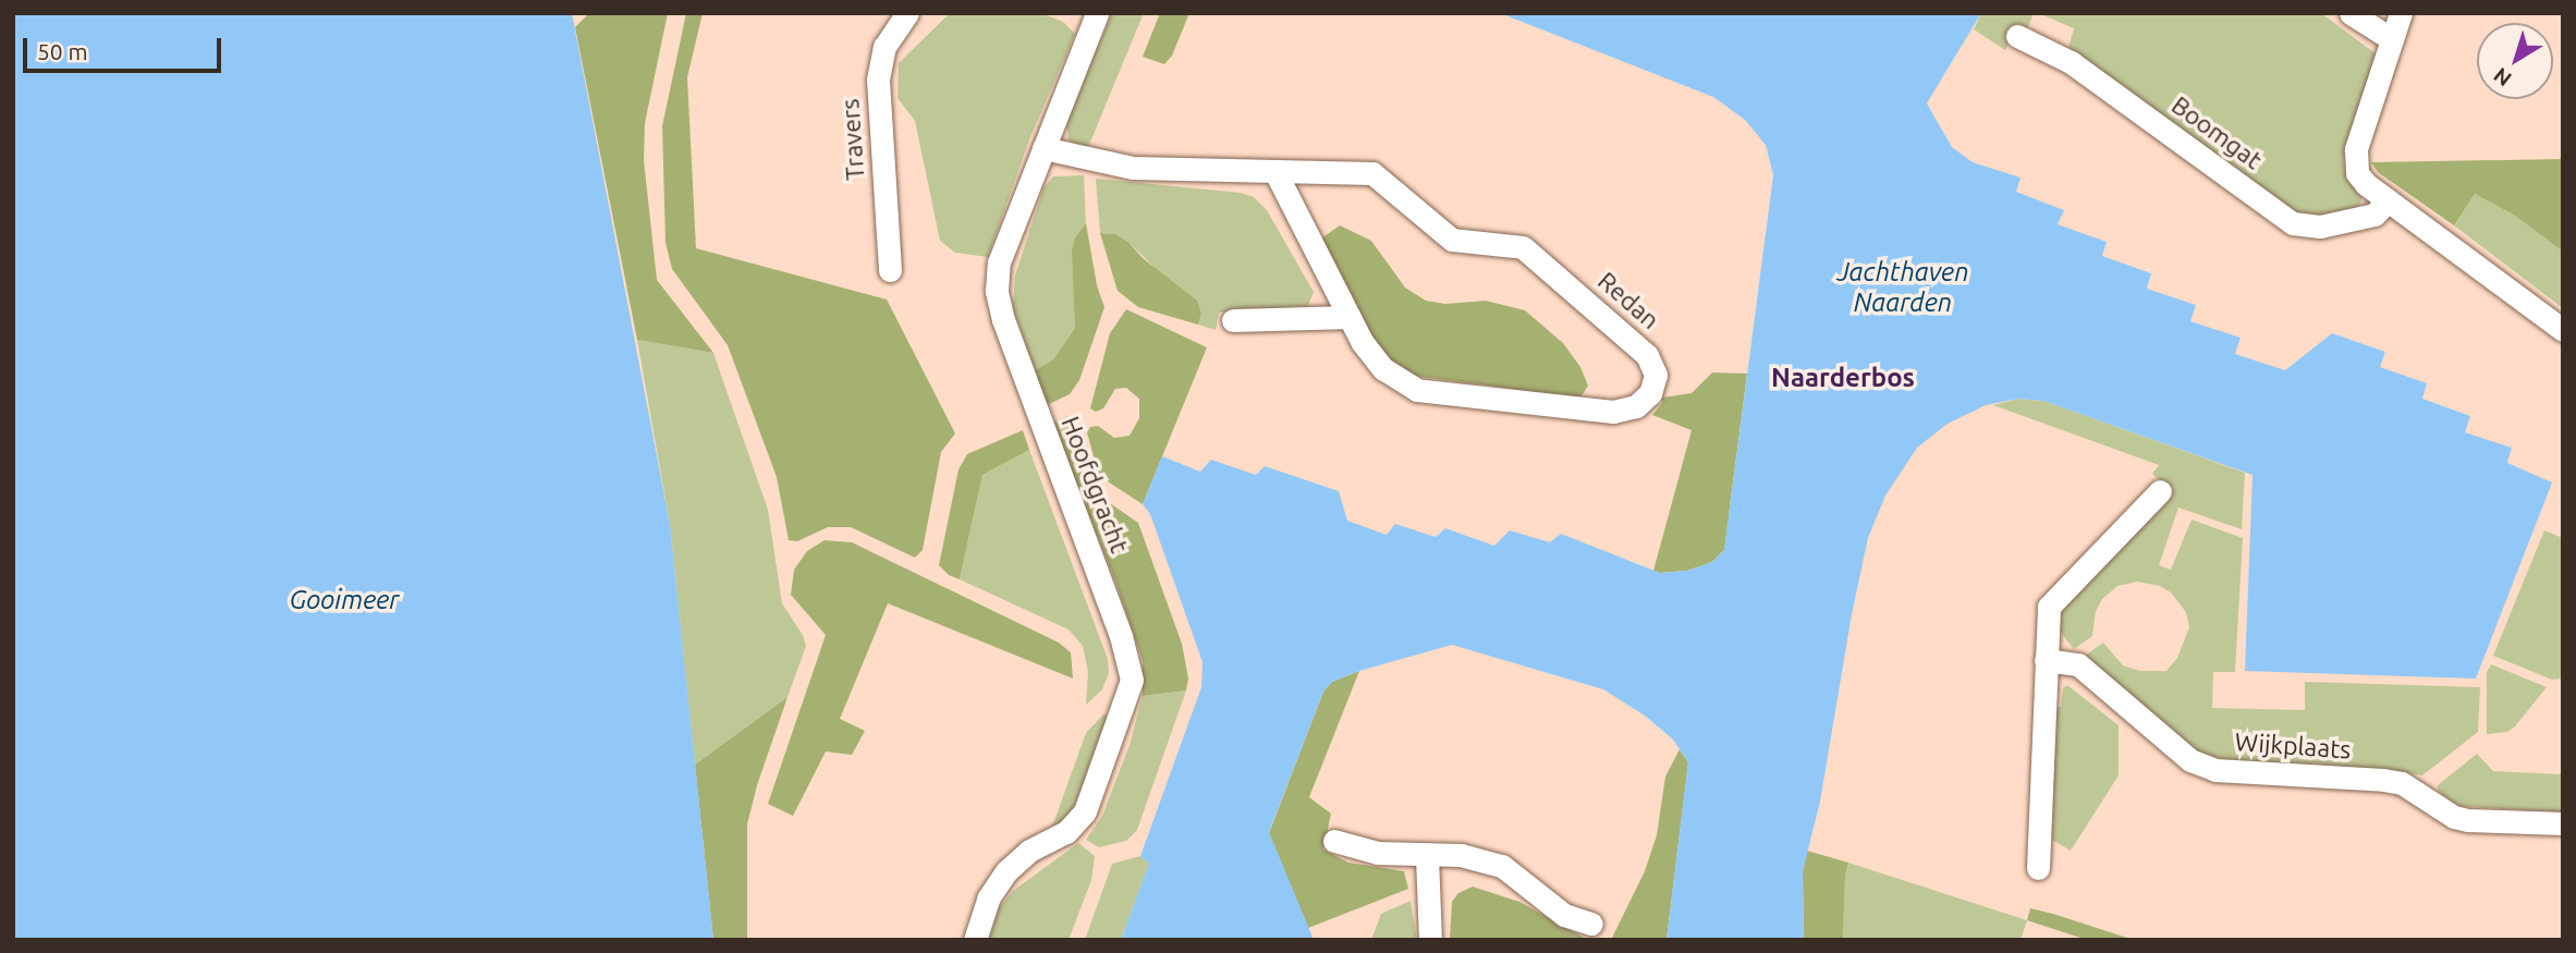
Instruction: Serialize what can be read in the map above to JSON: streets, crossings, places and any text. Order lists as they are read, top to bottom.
{
  "streets": {
    "street": [
      "Boomgat",
      "Travers",
      "Redan",
      "Hoofdgracht",
      "Wijkplaats"
    ]
  },
  "crossings": [
    ["Redan", "Hoofdgracht"]
  ],
  "districts": ["Naarderbos"],
  "water": ["Jachthaven Naarden", "Gooimeer"],
  "scale_bar": "50 m",
  "north": "bottom left"
}
